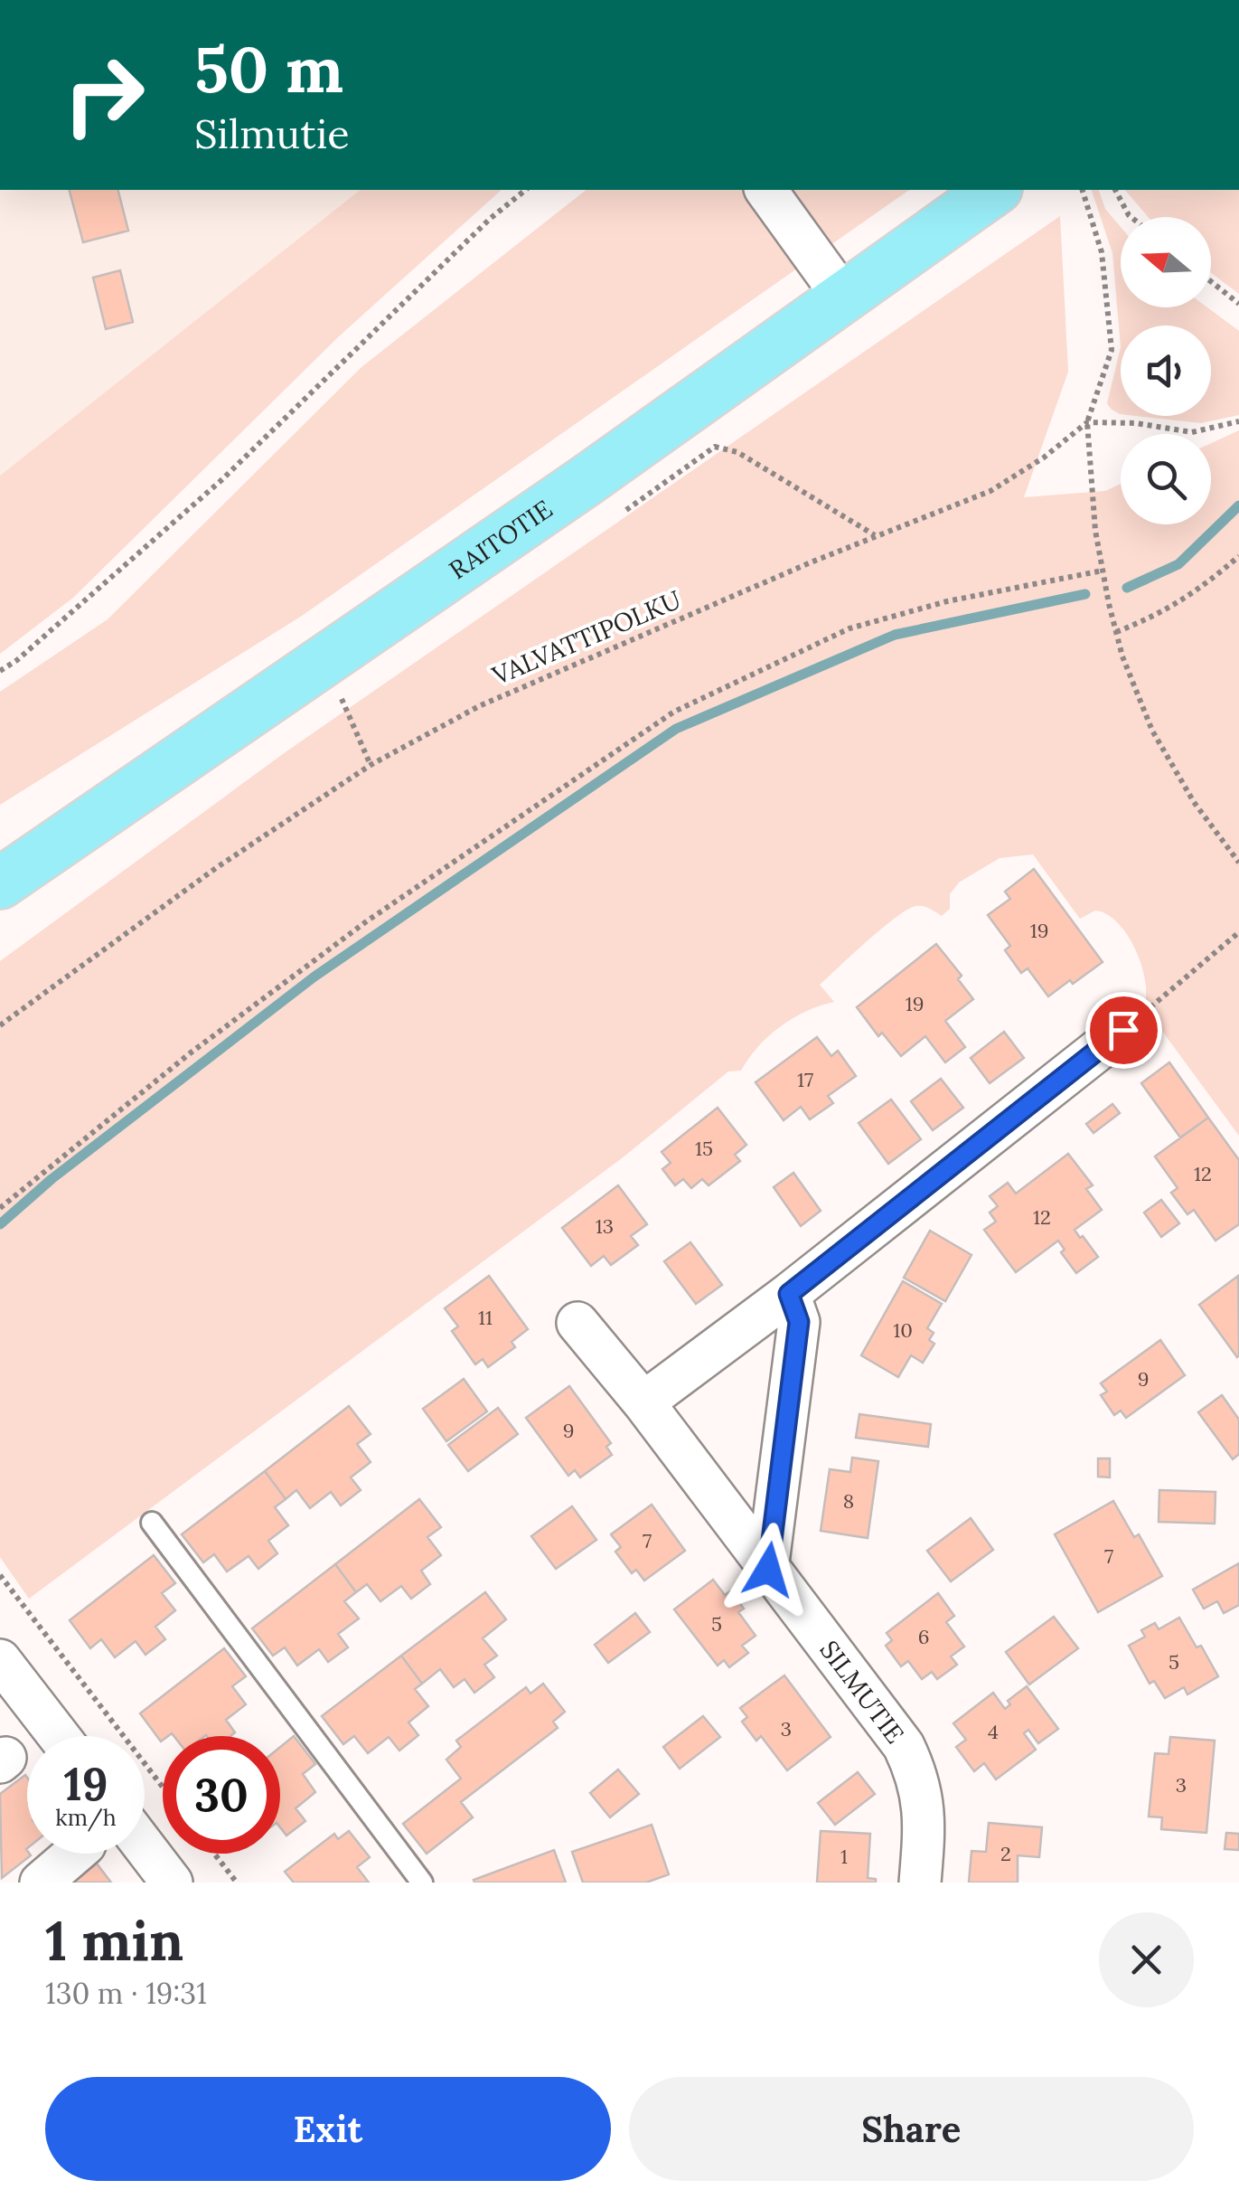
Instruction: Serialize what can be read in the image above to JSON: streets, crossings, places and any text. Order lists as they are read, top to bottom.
{
  "streets": {
    "main road": ["RAITOTIE"],
    "street": ["SILMUTIE"],
    "path": ["VALVATTIPOLKU"]
  },
  "house_numbers": [
    "19",
    "19",
    "17",
    "15",
    "12",
    "12",
    "13",
    "11",
    "10",
    "9",
    "9",
    "8",
    "7",
    "7",
    "5",
    "6",
    "5",
    "3",
    "4",
    "3",
    "2",
    "1"
  ],
  "north": "left",
  "page": {
    "turn": ["50 m", "Silmutie"],
    "speed": "19 km/h",
    "limit": "30",
    "heading": ["1 min", "130 m · 19:31"],
    "buttons": ["Exit", "Share"]
  }
}
